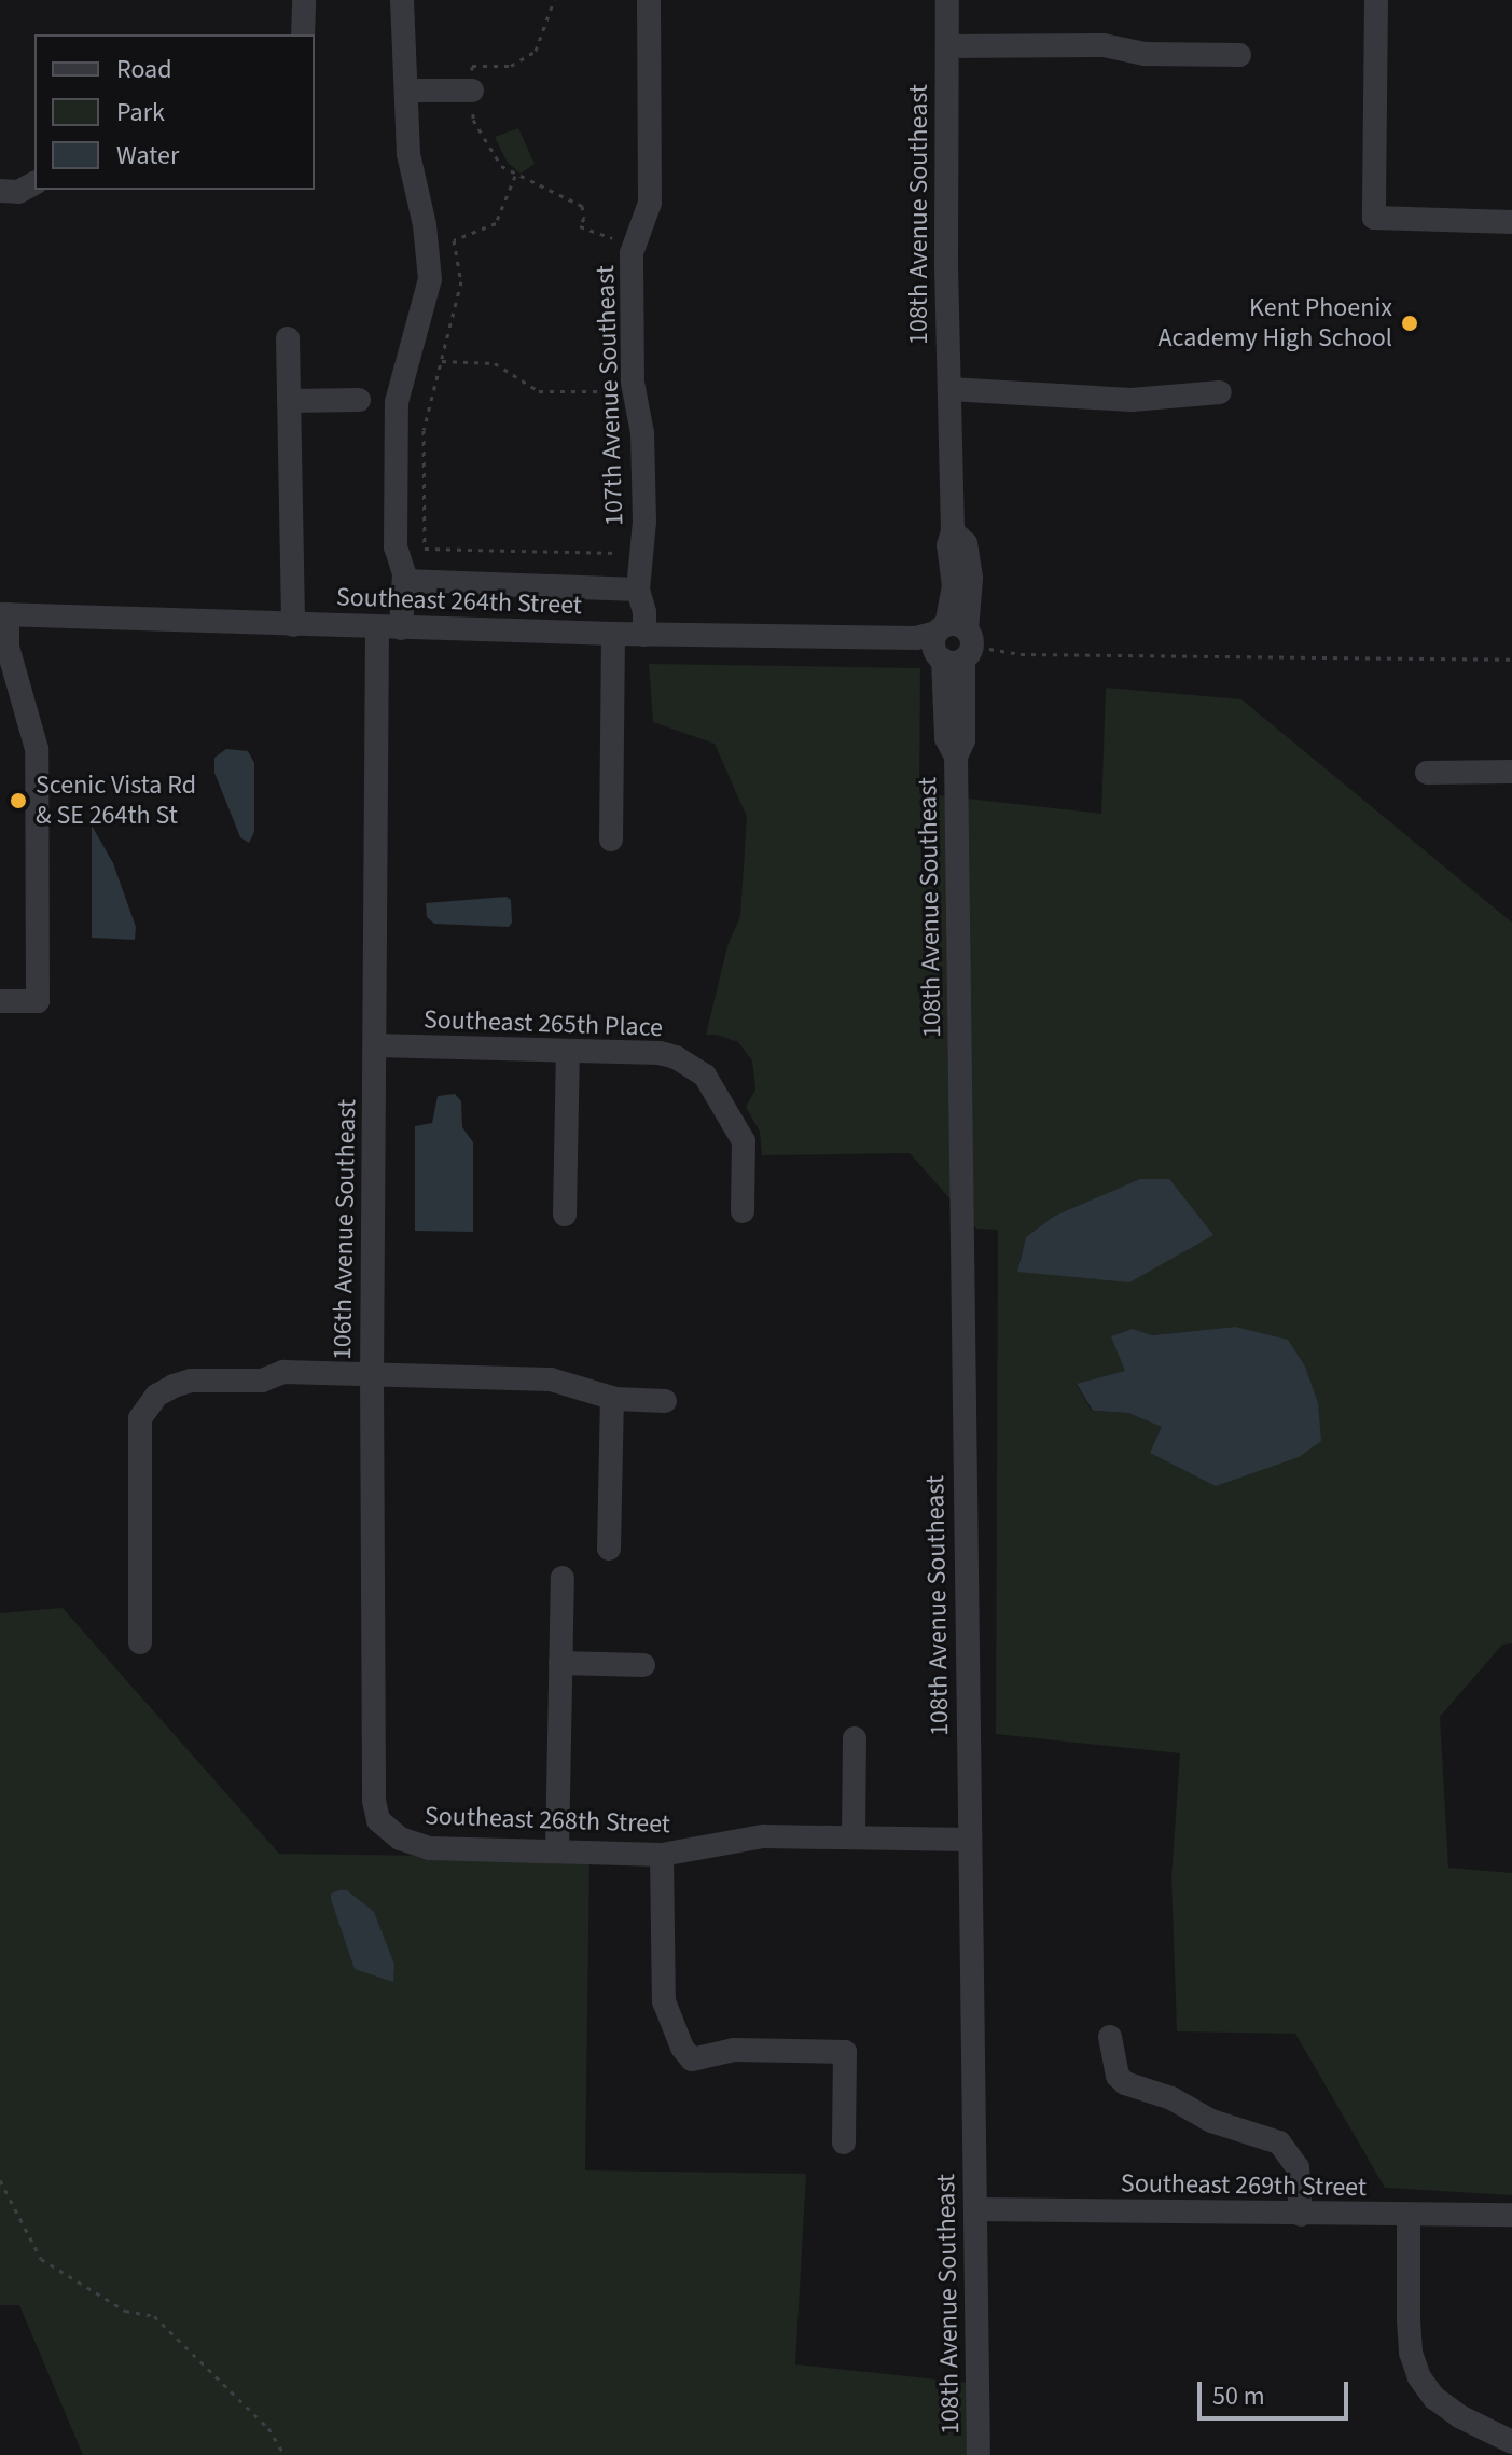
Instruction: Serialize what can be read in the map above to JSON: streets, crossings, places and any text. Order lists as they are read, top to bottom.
{
  "streets": {
    "street": [
      "108th Avenue Southeast",
      "107th Avenue Southeast",
      "Southeast 264th Street",
      "Southeast 265th Place",
      "106th Avenue Southeast",
      "Southeast 268th Street",
      "Southeast 269th Street"
    ]
  },
  "crossings": [
    ["108th Avenue Southeast", "Southeast 264th Street"],
    ["108th Avenue Southeast", "Southeast 268th Street"],
    ["108th Avenue Southeast", "Southeast 269th Street"],
    ["107th Avenue Southeast", "Southeast 264th Street"],
    ["Southeast 264th Street", "106th Avenue Southeast"],
    ["Southeast 265th Place", "106th Avenue Southeast"],
    ["106th Avenue Southeast", "Southeast 268th Street"]
  ],
  "places": ["Kent Phoenix Academy High School", "Scenic Vista Rd & SE 264th St"],
  "legend": ["Road", "Park", "Water"],
  "scale_bar": "50 m"
}
